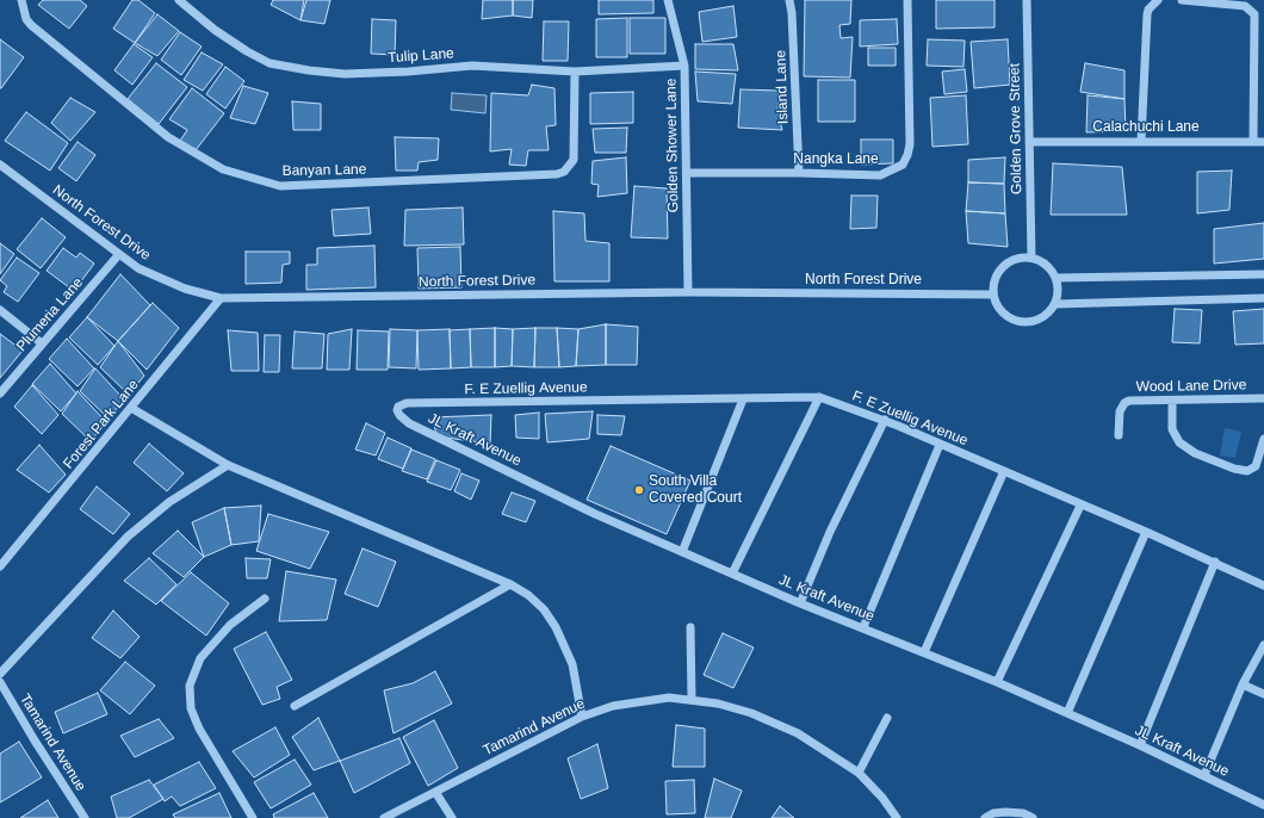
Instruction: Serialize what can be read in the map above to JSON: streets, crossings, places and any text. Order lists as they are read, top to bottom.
{
  "streets": {
    "street": [
      "Tulip Lane",
      "Island Lane",
      "Calachuchi Lane",
      "Golden Grove Street",
      "Golden Shower Lane",
      "Nangka Lane",
      "Banyan Lane",
      "North Forest Drive",
      "Plumeria Lane",
      "Wood Lane Drive",
      "F. E Zuellig Avenue",
      "Forest Park Lane",
      "JL Kraft Avenue",
      "Tamarind Avenue"
    ]
  },
  "crossings": [
    ["Tulip Lane", "Golden Shower Lane"],
    ["Tulip Lane", "Banyan Lane"],
    ["Island Lane", "Nangka Lane"],
    ["Calachuchi Lane", "Golden Grove Street"],
    ["Golden Grove Street", "North Forest Drive"],
    ["Golden Shower Lane", "Nangka Lane"],
    ["Golden Shower Lane", "North Forest Drive"],
    ["North Forest Drive", "Plumeria Lane"],
    ["North Forest Drive", "Forest Park Lane"],
    ["F. E Zuellig Avenue", "JL Kraft Avenue"]
  ],
  "places": ["South Villa Covered Court"]
}
